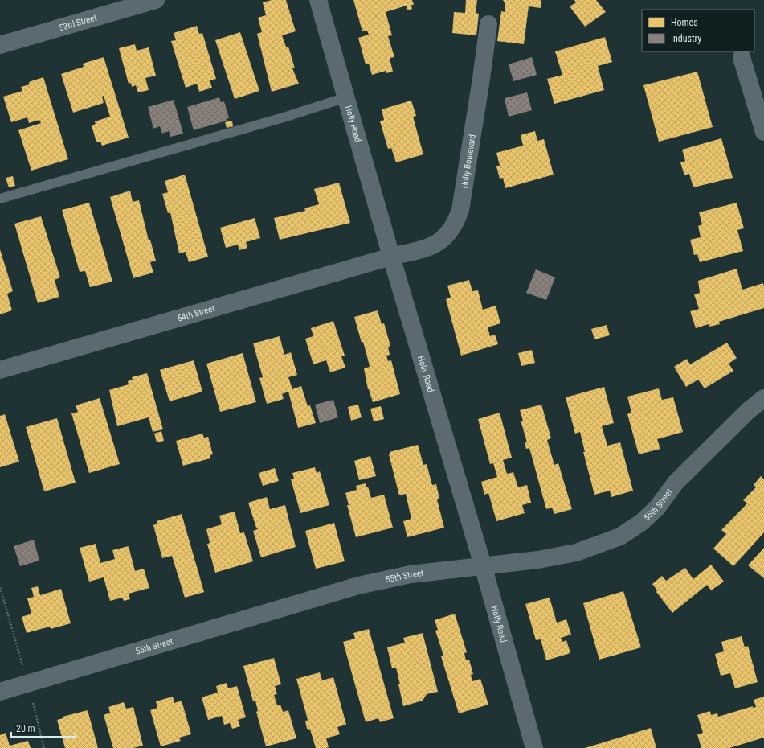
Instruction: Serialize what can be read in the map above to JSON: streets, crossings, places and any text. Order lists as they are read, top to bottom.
{
  "streets": {
    "street": [
      "53rd Street",
      "Holly Road",
      "Holly Boulevard",
      "54th Street",
      "55th Street"
    ]
  },
  "crossings": [
    ["Holly Road", "Holly Boulevard"],
    ["Holly Road", "54th Street"],
    ["Holly Road", "55th Street"],
    ["Holly Boulevard", "54th Street"]
  ],
  "legend": ["Homes", "Industry"],
  "scale_bar": "20 m"
}
